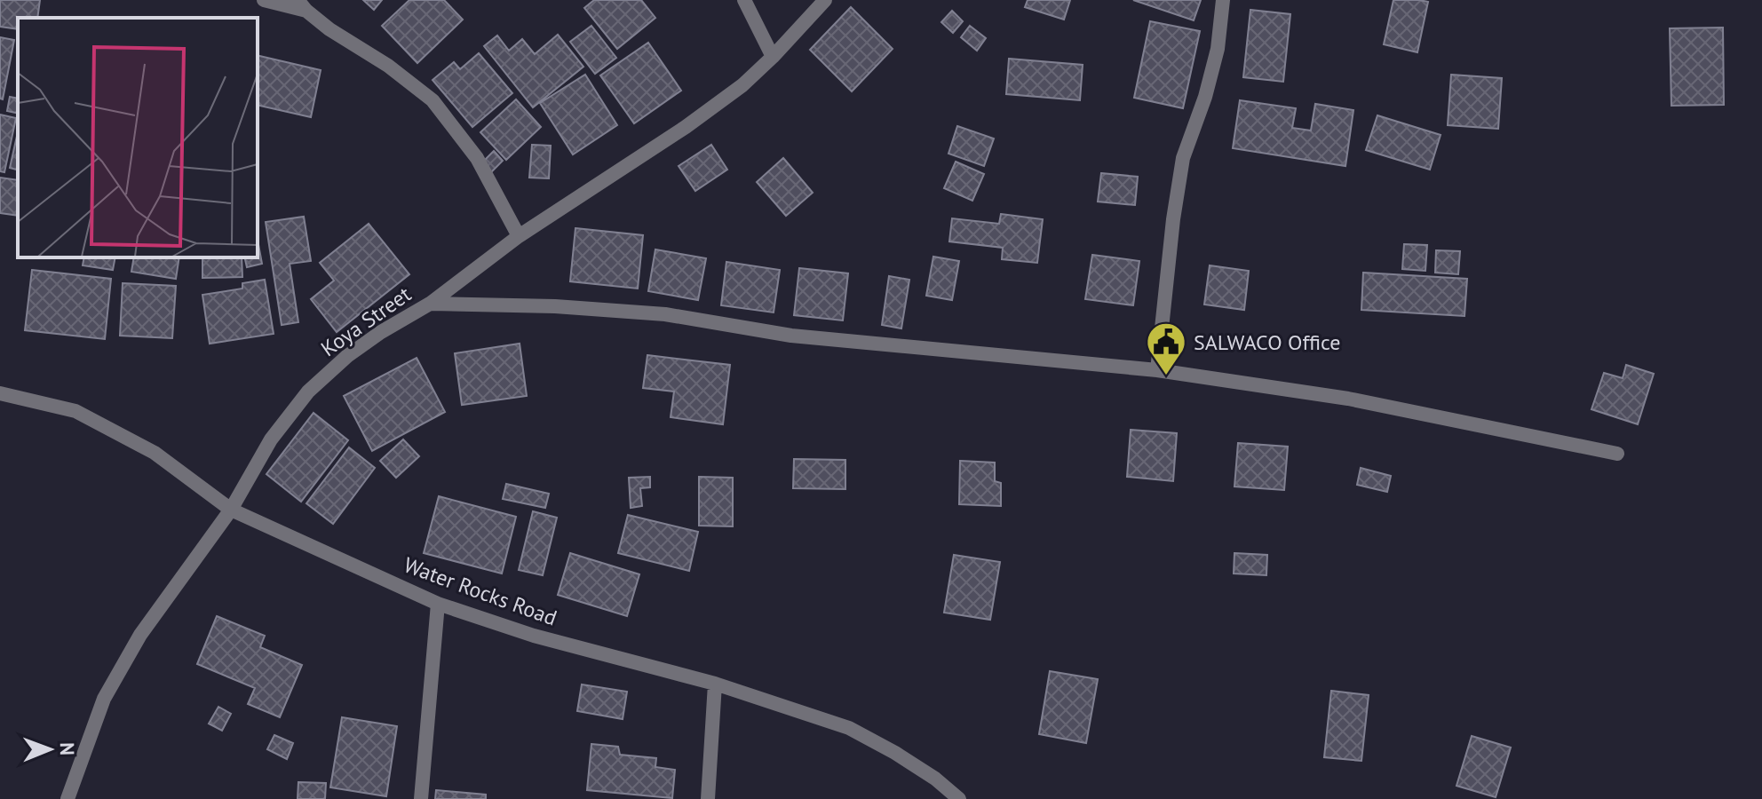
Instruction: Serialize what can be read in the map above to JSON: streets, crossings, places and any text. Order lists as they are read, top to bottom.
{
  "streets": {
    "street": ["Koya Street", "Water Rocks Road"]
  },
  "crossings": [
    ["Koya Street", "Water Rocks Road"]
  ],
  "places": {
    "public building": ["SALWACO Office"]
  },
  "north": "right"
}
